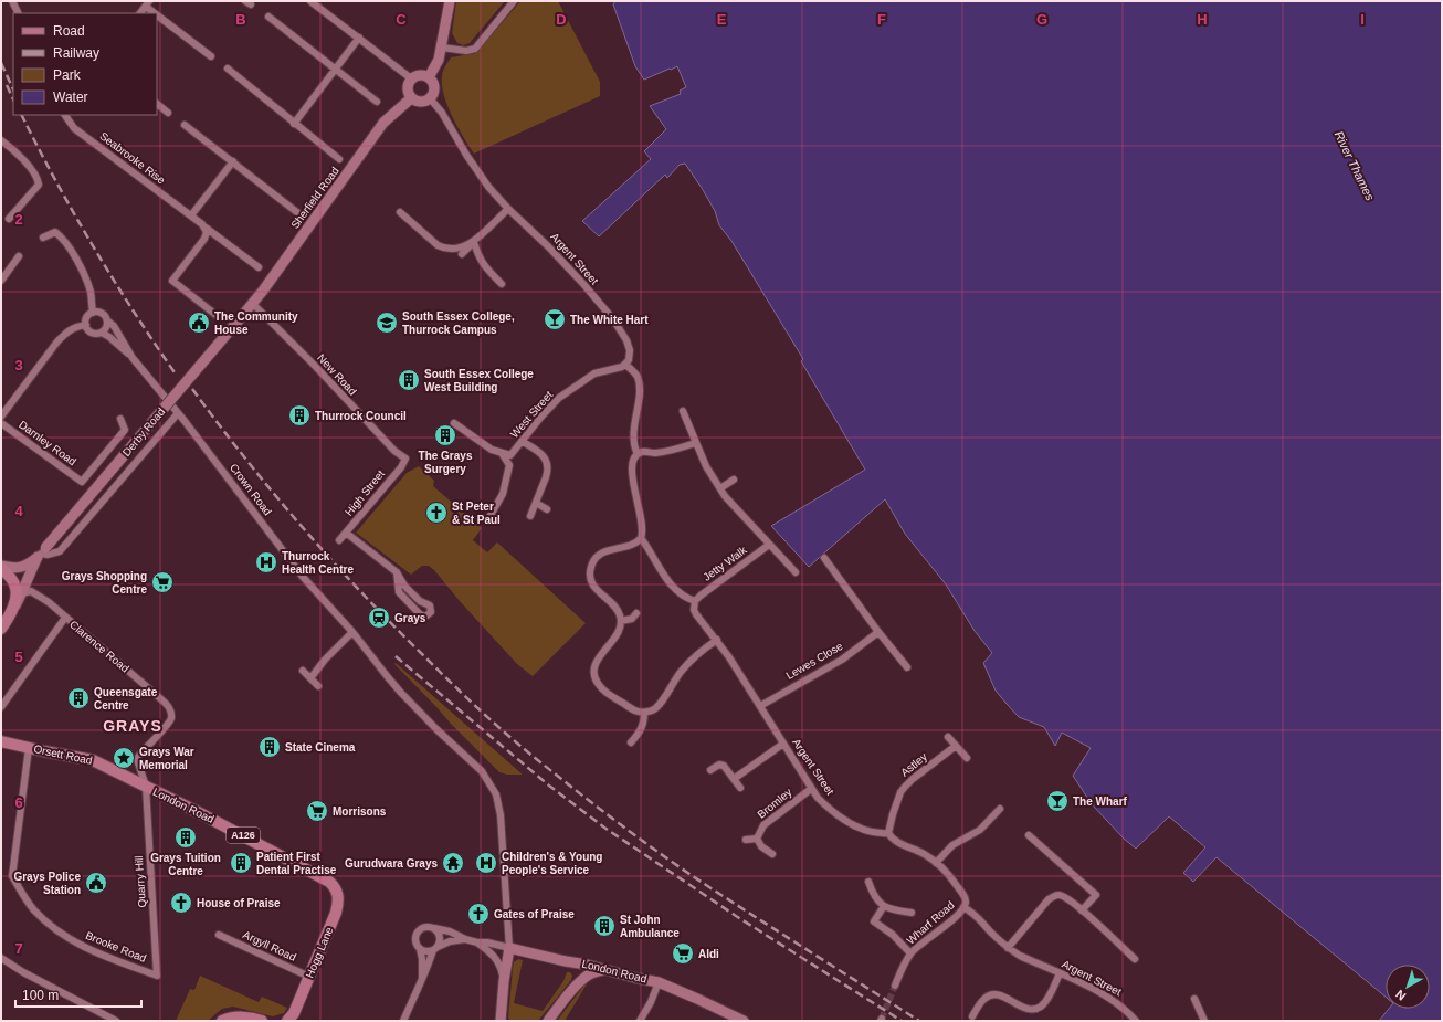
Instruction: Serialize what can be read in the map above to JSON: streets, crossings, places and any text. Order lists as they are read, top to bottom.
{
  "streets": {
    "main road": [
      "Sherfield Road",
      "Derby Road",
      "Orsett Road",
      "London Road",
      "A126",
      "Hogg Lane"
    ],
    "street": [
      "Seabrooke Rise",
      "Argent Street",
      "New Road",
      "West Street",
      "Darnley Road",
      "Crown Road",
      "High Street",
      "Jetty Walk",
      "Clarence Road",
      "Lewes Close",
      "Astley",
      "Bromley",
      "Quarry Hill",
      "Wharf Road",
      "Argyll Road",
      "Brooke Road"
    ]
  },
  "crossings": [
    ["Sherfield Road", "Argent Street"],
    ["Sherfield Road", "New Road"],
    ["Sherfield Road", "Derby Road"],
    ["Argent Street", "West Street"],
    ["Argent Street", "Jetty Walk"],
    ["Argent Street", "Lewes Close"],
    ["Argent Street", "Astley"],
    ["Argent Street", "Bromley"],
    ["Argent Street", "Wharf Road"],
    ["New Road", "High Street"],
    ["Derby Road", "Clarence Road"],
    ["Crown Road", "London Road"],
    ["Clarence Road", "Orsett Road"],
    ["Clarence Road", "London Road"],
    ["Clarence Road", "Quarry Hill"],
    ["Orsett Road", "London Road"],
    ["Orsett Road", "Quarry Hill"],
    ["Orsett Road", "Brooke Road"],
    ["London Road", "Quarry Hill"],
    ["London Road", "Hogg Lane"],
    ["Quarry Hill", "Brooke Road"],
    ["Argyll Road", "Hogg Lane"]
  ],
  "districts": ["GRAYS"],
  "water": ["River Thames"],
  "places": {
    "bar": ["The White Hart", "The Wharf"],
    "public building": ["The Community House", "Grays Police Station"],
    "school or university": ["South Essex College, Thurrock Campus"],
    "building": [
      "South Essex College West Building",
      "Thurrock Council",
      "The Grays Surgery",
      "Queensgate Centre",
      "State Cinema",
      "Grays Tuition Centre",
      "Patient First Dental Practise",
      "St John Ambulance"
    ],
    "church": ["St Peter & St Paul", "House of Praise", "Gates of Praise"],
    "hospital": ["Thurrock Health Centre", "Children's & Young People's Service"],
    "supermarket": ["Grays Shopping Centre", "Morrisons", "Aldi"],
    "station": ["Grays"],
    "place": ["Grays War Memorial"],
    "temple": ["Gurudwara Grays"]
  },
  "legend": [
    "Road",
    "Railway",
    "Park",
    "Water"
  ],
  "scale_bar": "100 m",
  "north": "bottom left",
  "grid": {
    "columns": [
      "B",
      "C",
      "D",
      "E",
      "F",
      "G",
      "H",
      "I"
    ],
    "rows": [
      "2",
      "3",
      "4",
      "5",
      "6",
      "7"
    ]
  }
}
